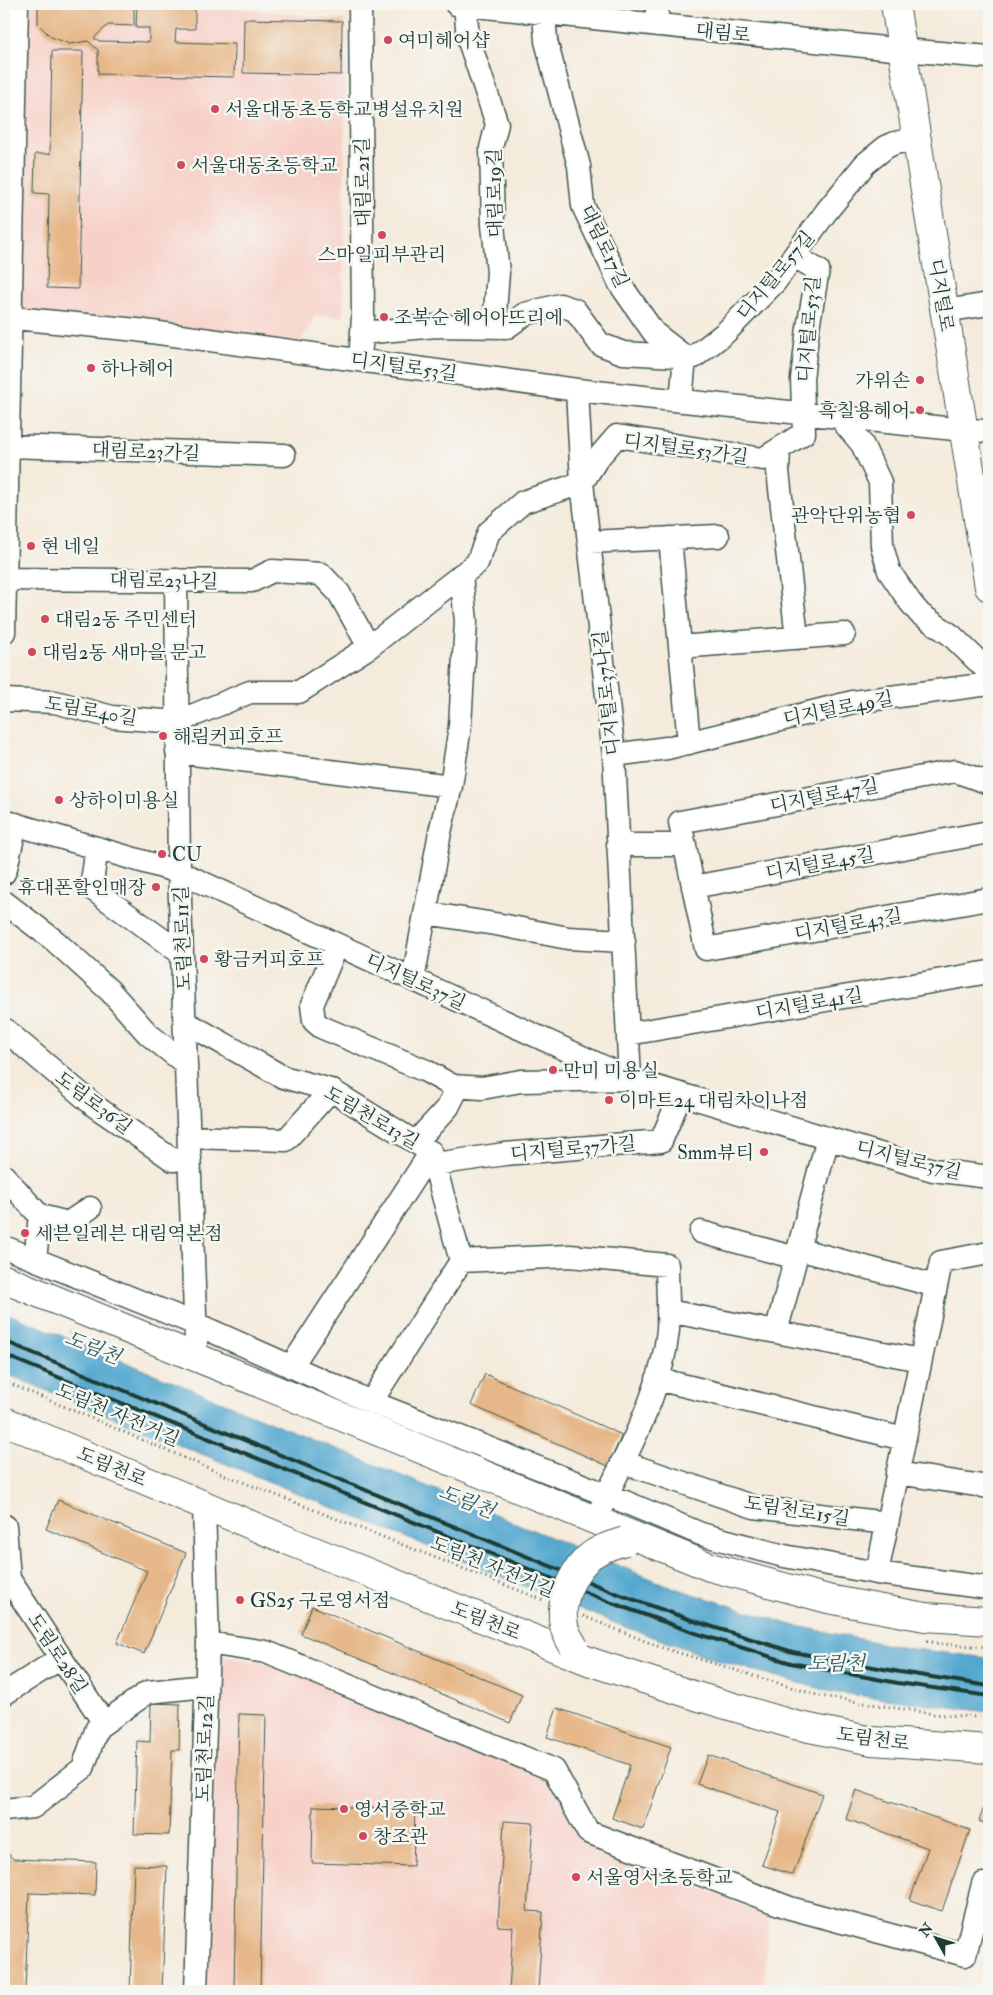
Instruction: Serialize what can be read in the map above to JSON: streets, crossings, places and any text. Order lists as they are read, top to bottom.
{
  "streets": {
    "main road": ["디지털로", "도림천로"],
    "street": [
      "대림로",
      "대림로21길",
      "대림로19길",
      "대림로17길",
      "디지털로57길",
      "디지털로53길",
      "디지털로53가길",
      "대림로23가길",
      "대림로23나길",
      "디지털로37나길",
      "디지털로49길",
      "도림로40길",
      "디지털로47길",
      "디지털로45길",
      "디지털로43길",
      "도림천로11길",
      "디지털로37길",
      "디지털로41길",
      "도림로36길",
      "도림천로13길",
      "디지털로37가길",
      "도림천로15길",
      "도림로28길",
      "도림천로12길"
    ],
    "path": ["도림천 자전거길"]
  },
  "crossings": [
    ["대림로", "대림로19길"],
    ["대림로", "대림로17길"],
    ["대림로", "디지털로"],
    ["대림로21길", "디지털로57길"],
    ["대림로21길", "디지털로53길"],
    ["대림로19길", "디지털로57길"],
    ["대림로17길", "디지털로57길"],
    ["디지털로57길", "디지털로"],
    ["디지털로57길", "디지털로53길"],
    ["디지털로", "디지털로53길"],
    ["디지털로53길", "디지털로53가길"],
    ["디지털로53길", "디지털로37나길"],
    ["디지털로53가길", "디지털로37나길"],
    ["디지털로53가길", "도림로40길"],
    ["대림로23나길", "도림로40길"],
    ["대림로23나길", "도림천로11길"],
    ["디지털로37나길", "디지털로49길"],
    ["디지털로37나길", "도림로40길"],
    ["디지털로37나길", "디지털로37길"],
    ["디지털로37나길", "디지털로41길"],
    ["도림로40길", "도림천로11길"],
    ["디지털로45길", "디지털로43길"],
    ["도림천로11길", "디지털로37길"],
    ["도림천로11길", "도림로36길"],
    ["도림천로11길", "도림천로13길"],
    ["디지털로37길", "디지털로37가길"],
    ["도림천로13길", "디지털로37가길"],
    ["도림천로", "도림천로12길"]
  ],
  "water": ["도림천"],
  "places": [
    "여미헤어샵",
    "서울대동초등학교병설유치원",
    "서울대동초등학교",
    "스마일피부관리",
    "조복순 헤어아뜨리에",
    "하나헤어",
    "가위손",
    "흑칠용헤어",
    "관악단위농협",
    "현 네일",
    "대림2동 주민센터",
    "대림2동 새마을 문고",
    "해림커피호프",
    "상하이미용실",
    "CU",
    "휴대폰할인매장",
    "황금커피호프",
    "만미 미용실",
    "이마트24 대림차이나점",
    "Smm뷰티",
    "세븐일레븐 대림역본점",
    "GS25 구로영서점",
    "영서중학교",
    "창조관",
    "서울영서초등학교"
  ],
  "north": "top left"
}
